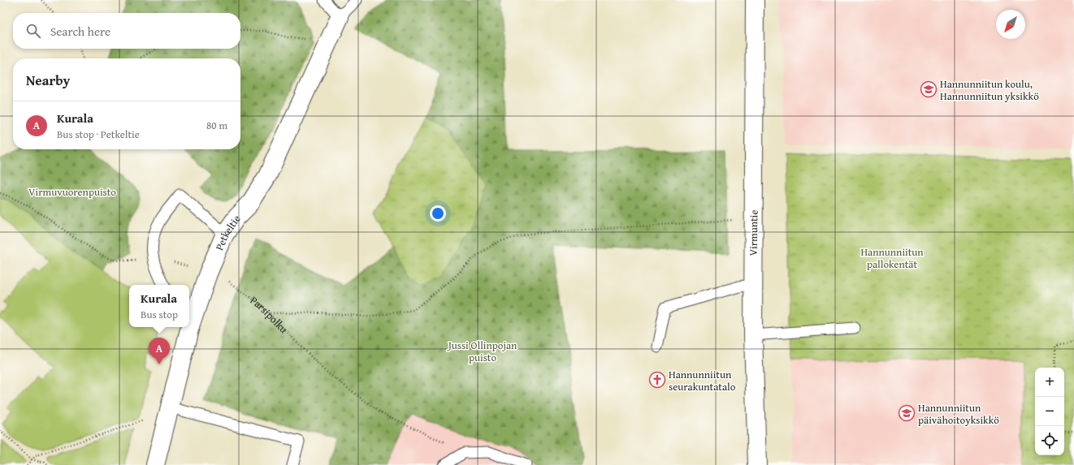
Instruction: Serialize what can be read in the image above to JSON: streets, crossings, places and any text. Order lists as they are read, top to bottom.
{
  "streets": {
    "street": ["Virmuntie", "Petkeltie"],
    "path": ["Parsipolku"]
  },
  "crossings": [
    ["Petkeltie", "Parsipolku"]
  ],
  "parks": ["Virmuvuorenpuisto", "Hannunniitun pallokentät", "Jussi Ollinpojan puisto"],
  "places": {
    "school or university": ["Hannunniitun koulu, Hannunniitun yksikkö", "Hannunniitun päivähoitoyksikkö"],
    "church": ["Hannunniitun seurakuntatalo"]
  },
  "north": "bottom left",
  "page": {
    "search": "Search here",
    "heading": "Nearby",
    "list": [
      {
        "mark": "A",
        "name": "Kurala",
        "note": "Bus stop · Petkeltie",
        "value": "80 m"
      }
    ],
    "popup": ["Kurala", "Bus stop"],
    "pins": "A",
    "map_buttons": ["+", "−"]
  }
}
